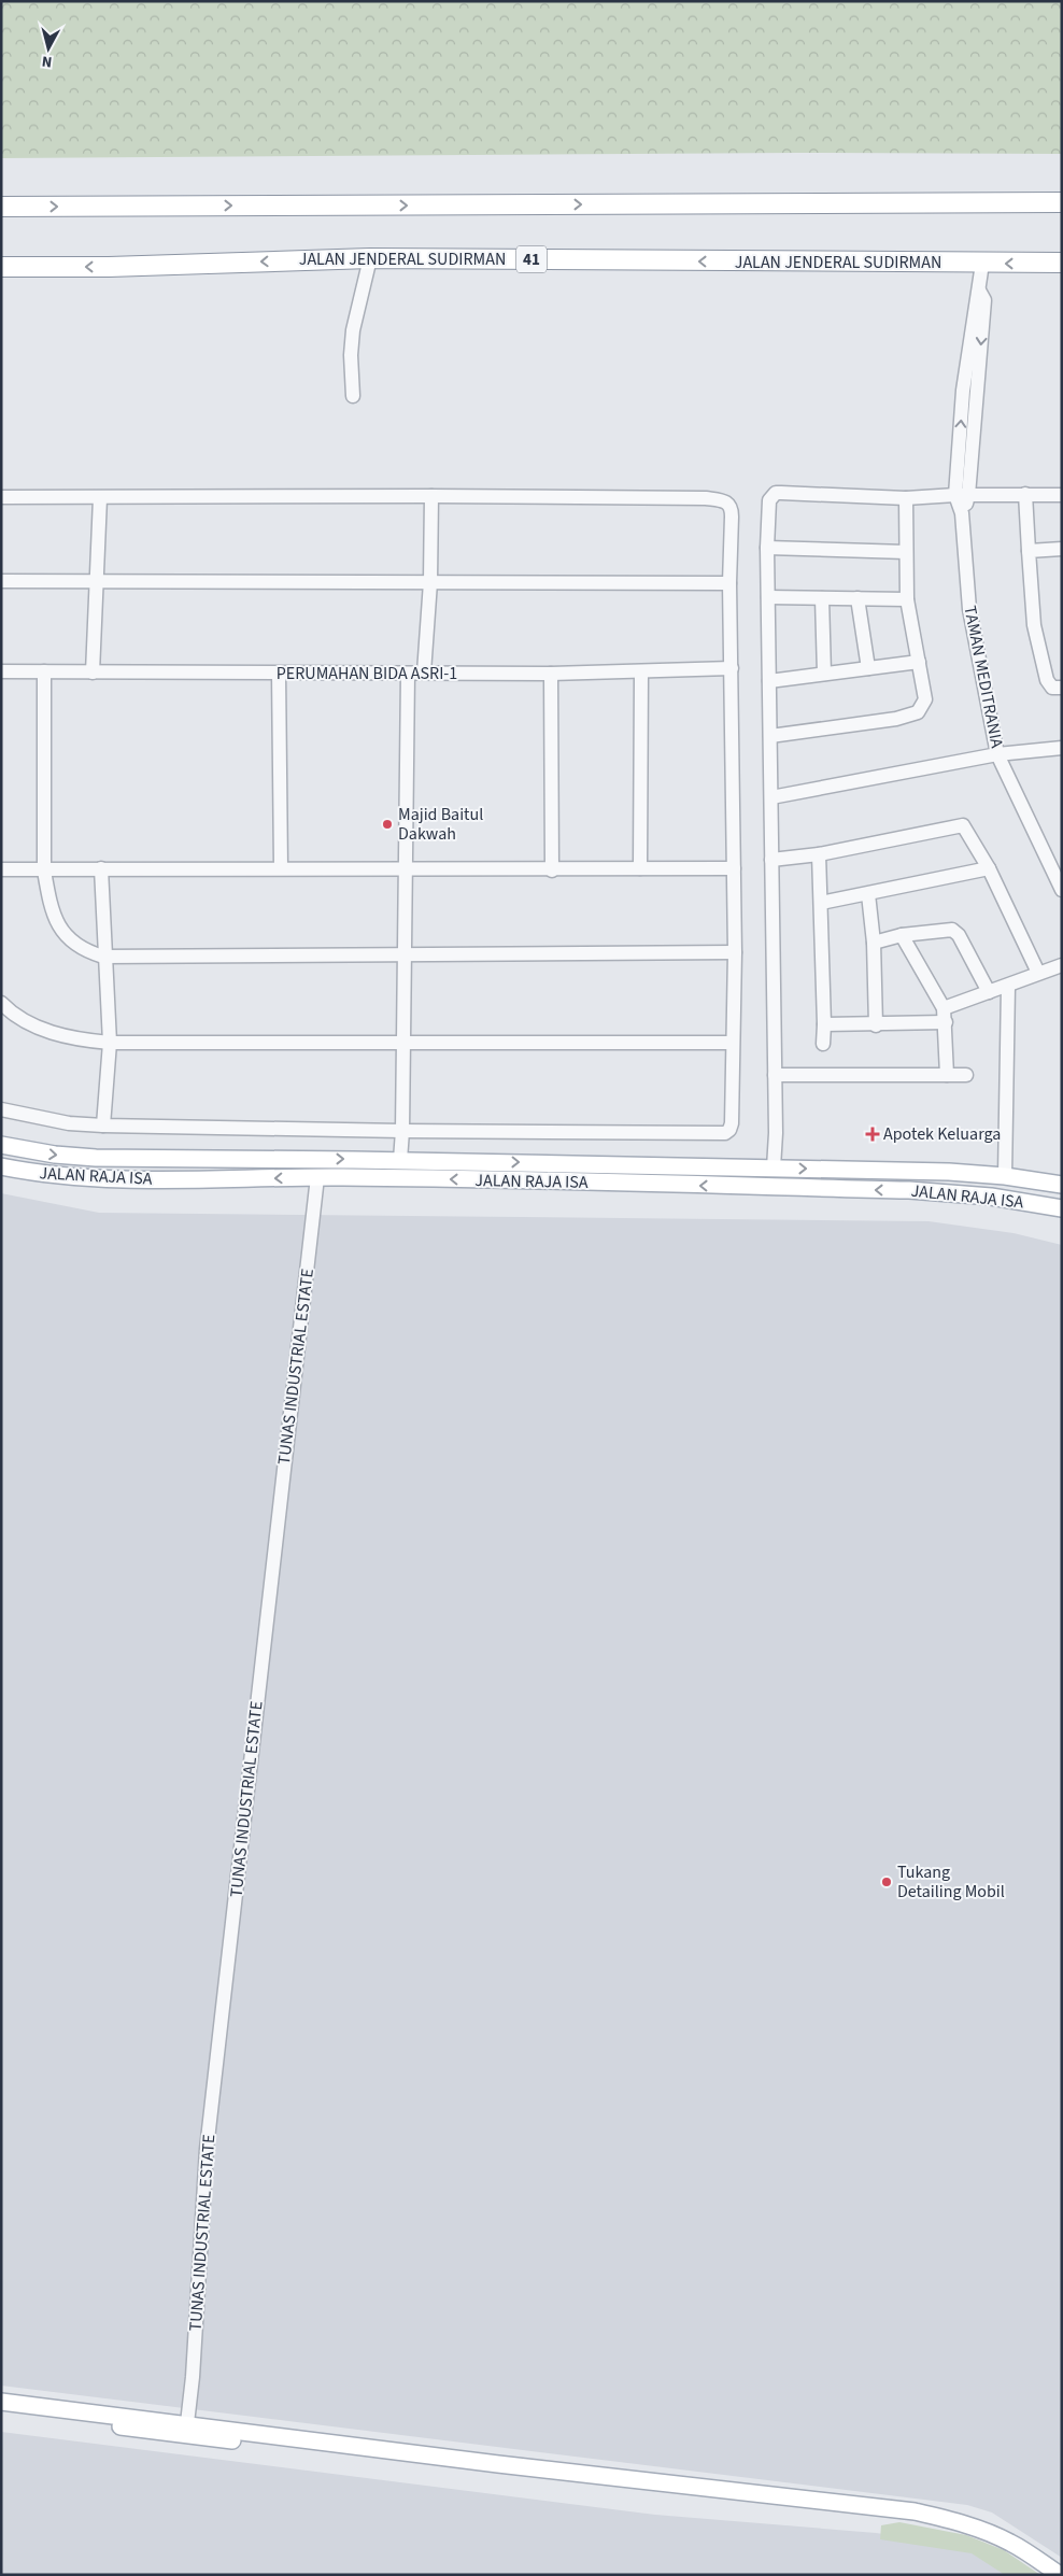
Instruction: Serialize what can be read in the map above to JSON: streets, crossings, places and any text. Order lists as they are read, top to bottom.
{
  "streets": {
    "highway": ["JALAN JENDERAL SUDIRMAN", "41"],
    "main road": ["JALAN RAJA ISA"],
    "street": ["PERUMAHAN BIDA ASRI-1", "TAMAN MEDITRANIA", "TUNAS INDUSTRIAL ESTATE"]
  },
  "crossings": [
    ["JALAN JENDERAL SUDIRMAN", "TAMAN MEDITRANIA"],
    ["JALAN RAJA ISA", "TUNAS INDUSTRIAL ESTATE"]
  ],
  "places": {
    "other": ["Majid Baitul Dakwah", "Tukang Detailing Mobil"],
    "health": ["Apotek Keluarga"]
  },
  "north": "bottom"
}
